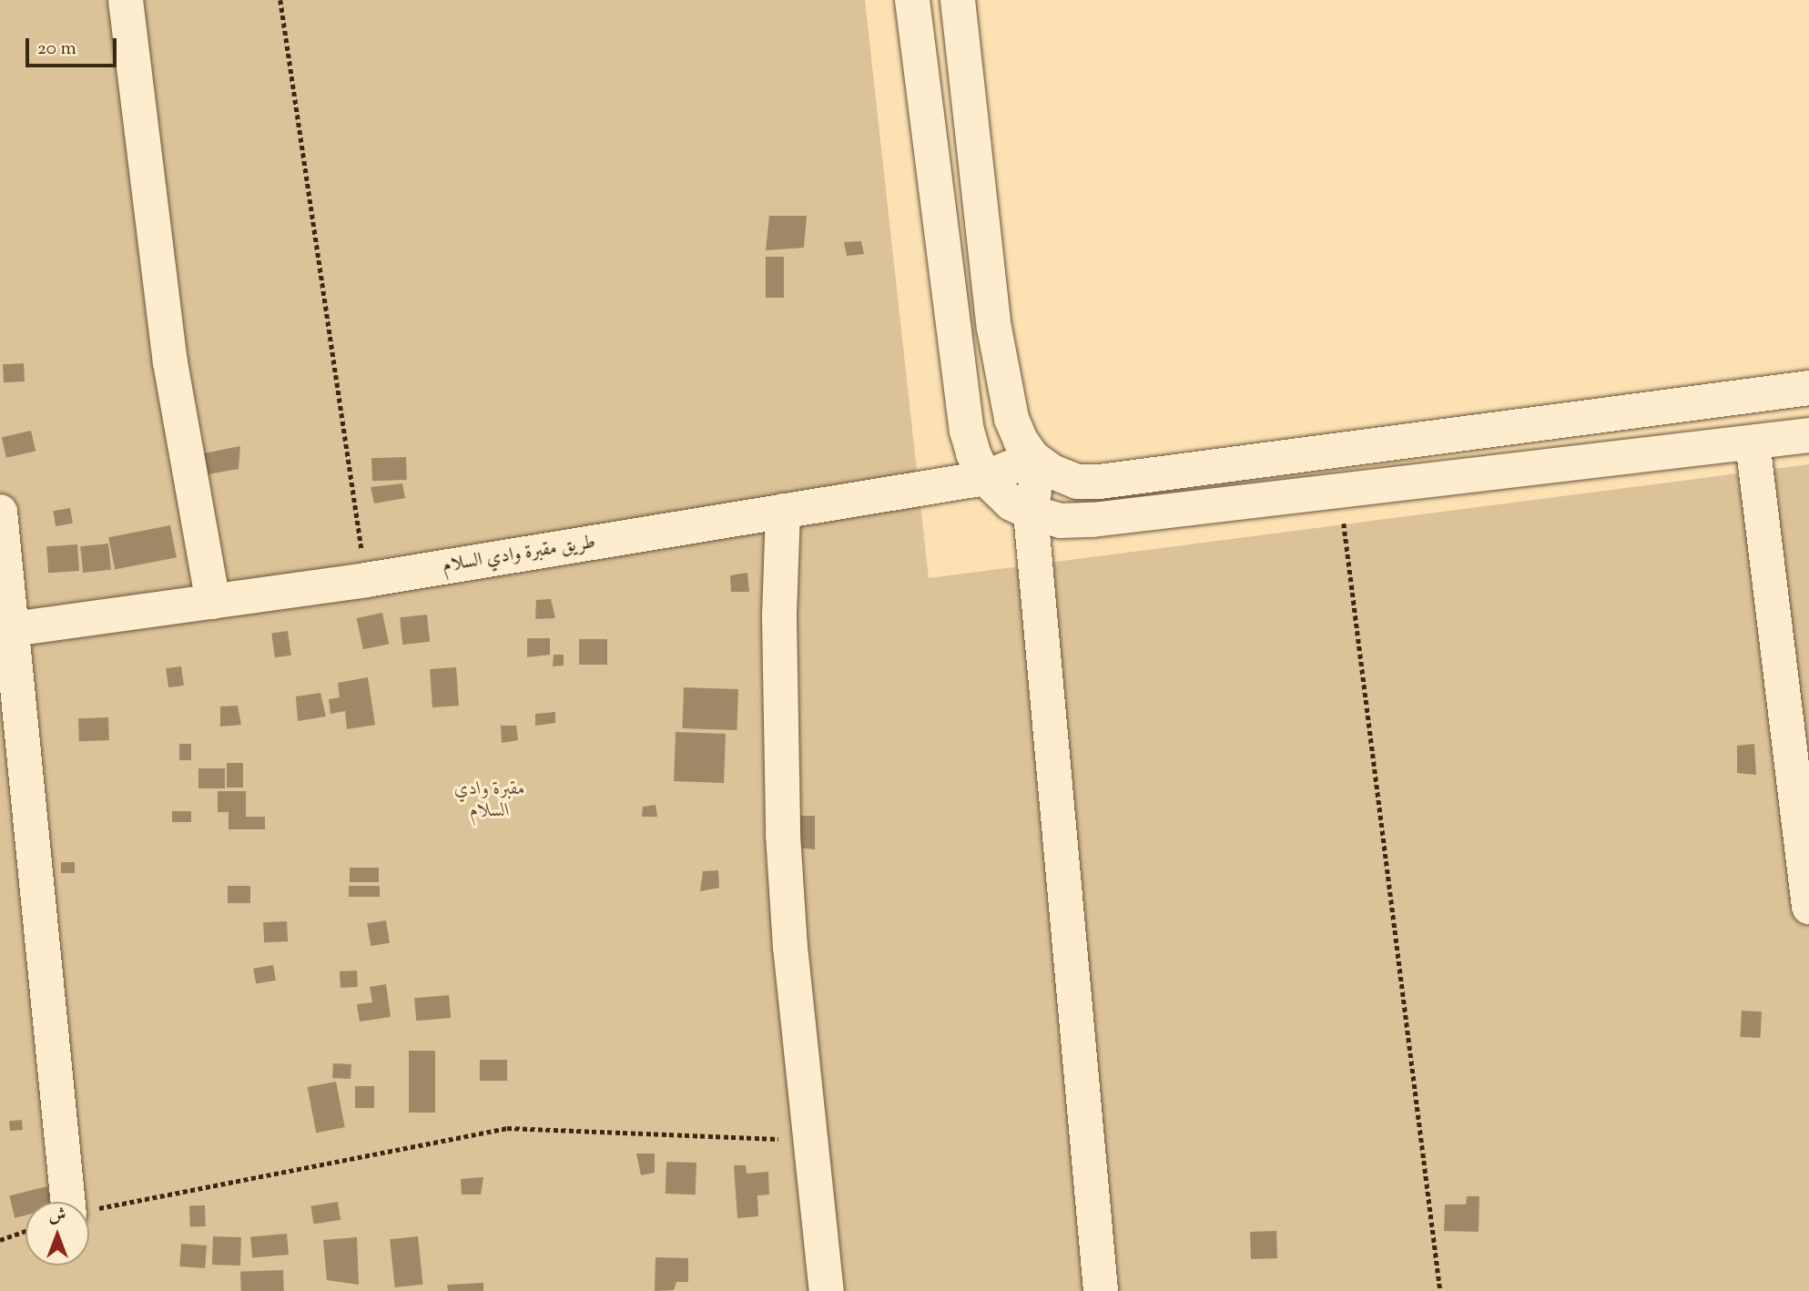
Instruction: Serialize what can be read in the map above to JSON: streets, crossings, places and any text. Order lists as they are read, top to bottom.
{
  "streets": {
    "street": ["طريق مقبرة وادي السلام"]
  },
  "parks": ["مقبرة وادي السلام"],
  "scale_bar": "20 m",
  "north": "top"
}
